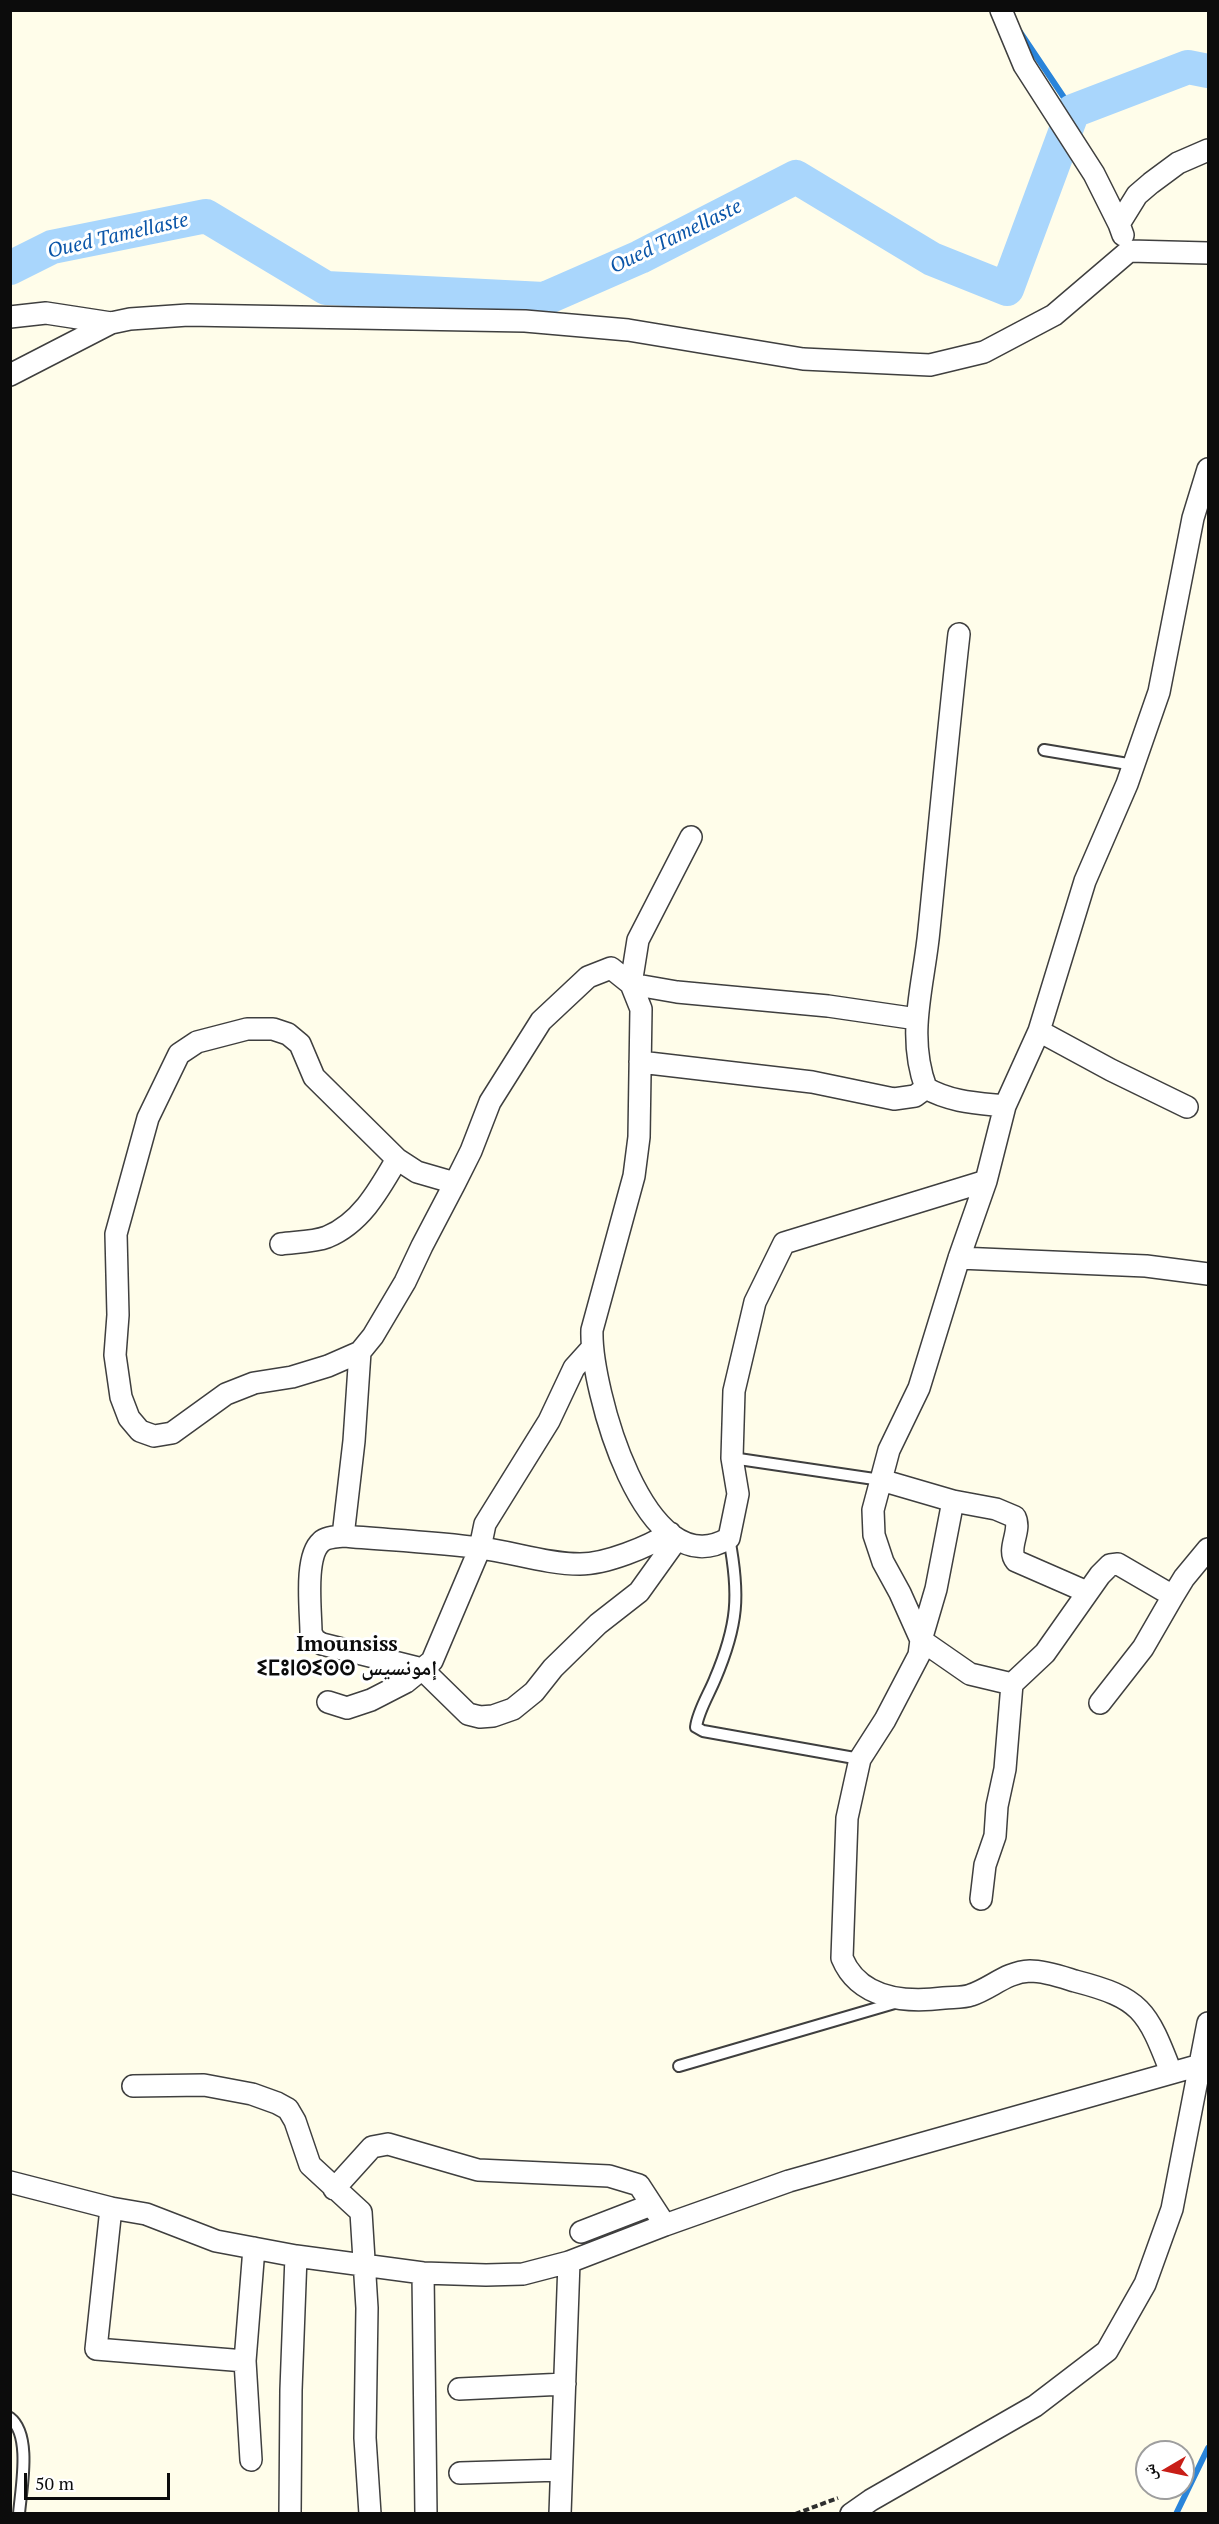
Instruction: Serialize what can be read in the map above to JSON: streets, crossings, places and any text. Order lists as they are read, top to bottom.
{
  "districts": ["Imounsiss ⵉⵎⵓⵏⵙⵉⵙⵙ إمونسيس"],
  "water": ["Oued Tamellaste"],
  "scale_bar": "50 m",
  "north": "left"
}
